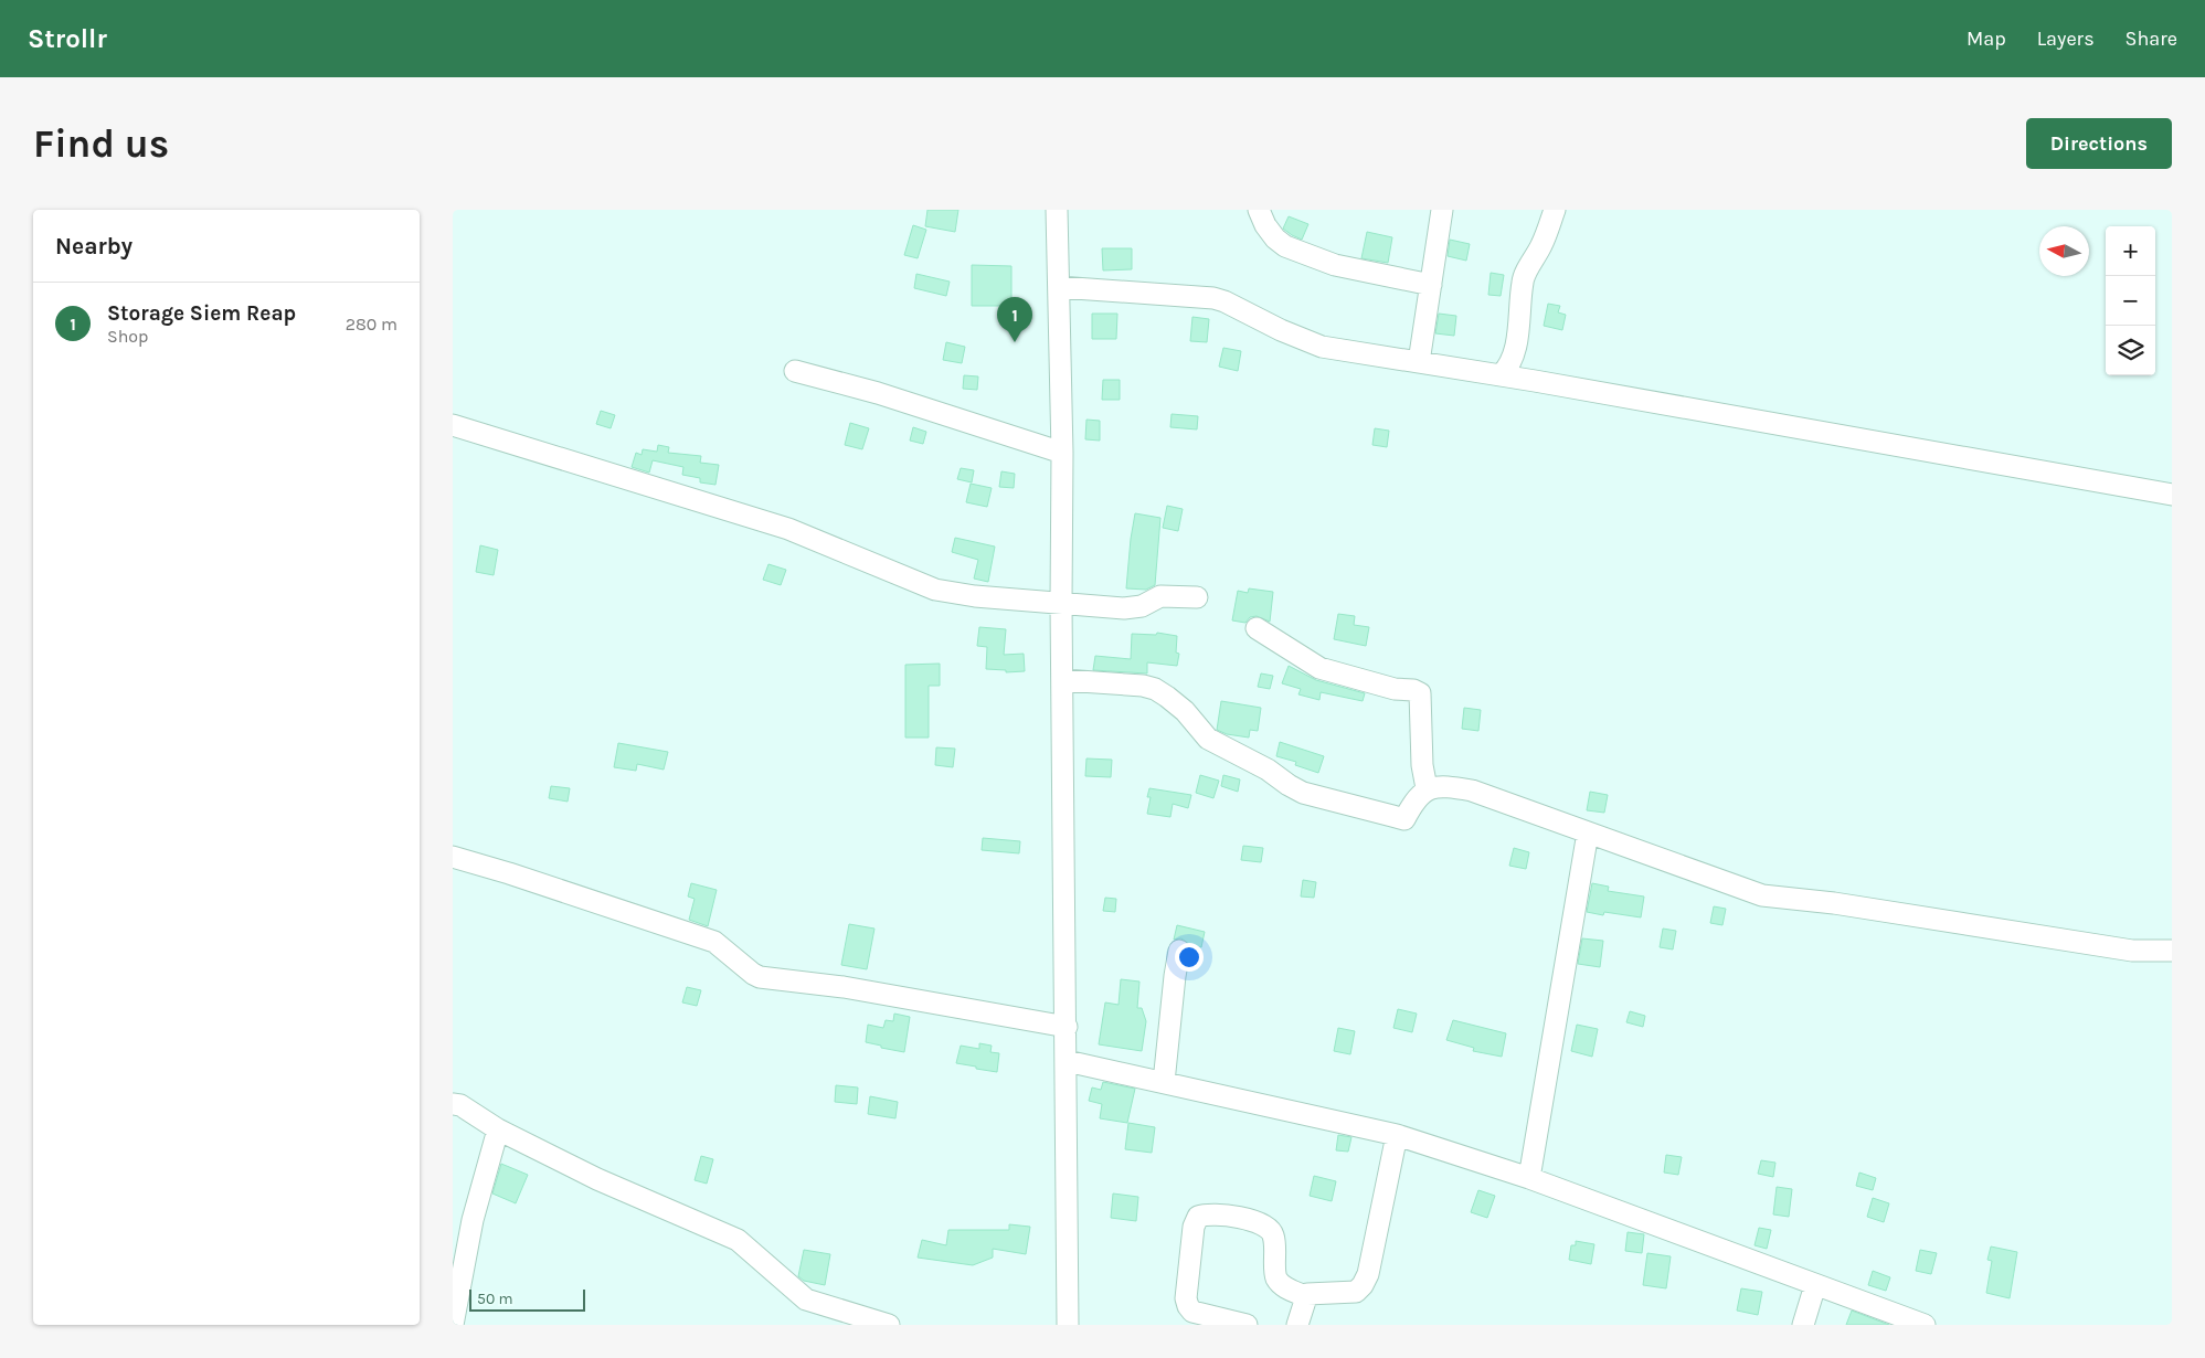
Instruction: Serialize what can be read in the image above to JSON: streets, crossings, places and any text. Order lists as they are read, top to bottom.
{
  "scale_bar": "50 m",
  "north": "left",
  "page": {
    "header": "Strollr",
    "nav": ["Map", "Layers", "Share"],
    "buttons": "Directions",
    "title": "Find us",
    "heading": "Nearby",
    "map_buttons": ["+", "−"],
    "list": [
      {
        "mark": "1",
        "name": "Storage Siem Reap",
        "note": "Shop",
        "value": "280 m"
      }
    ],
    "pins": "1",
    "scale": "50 m"
  }
}
